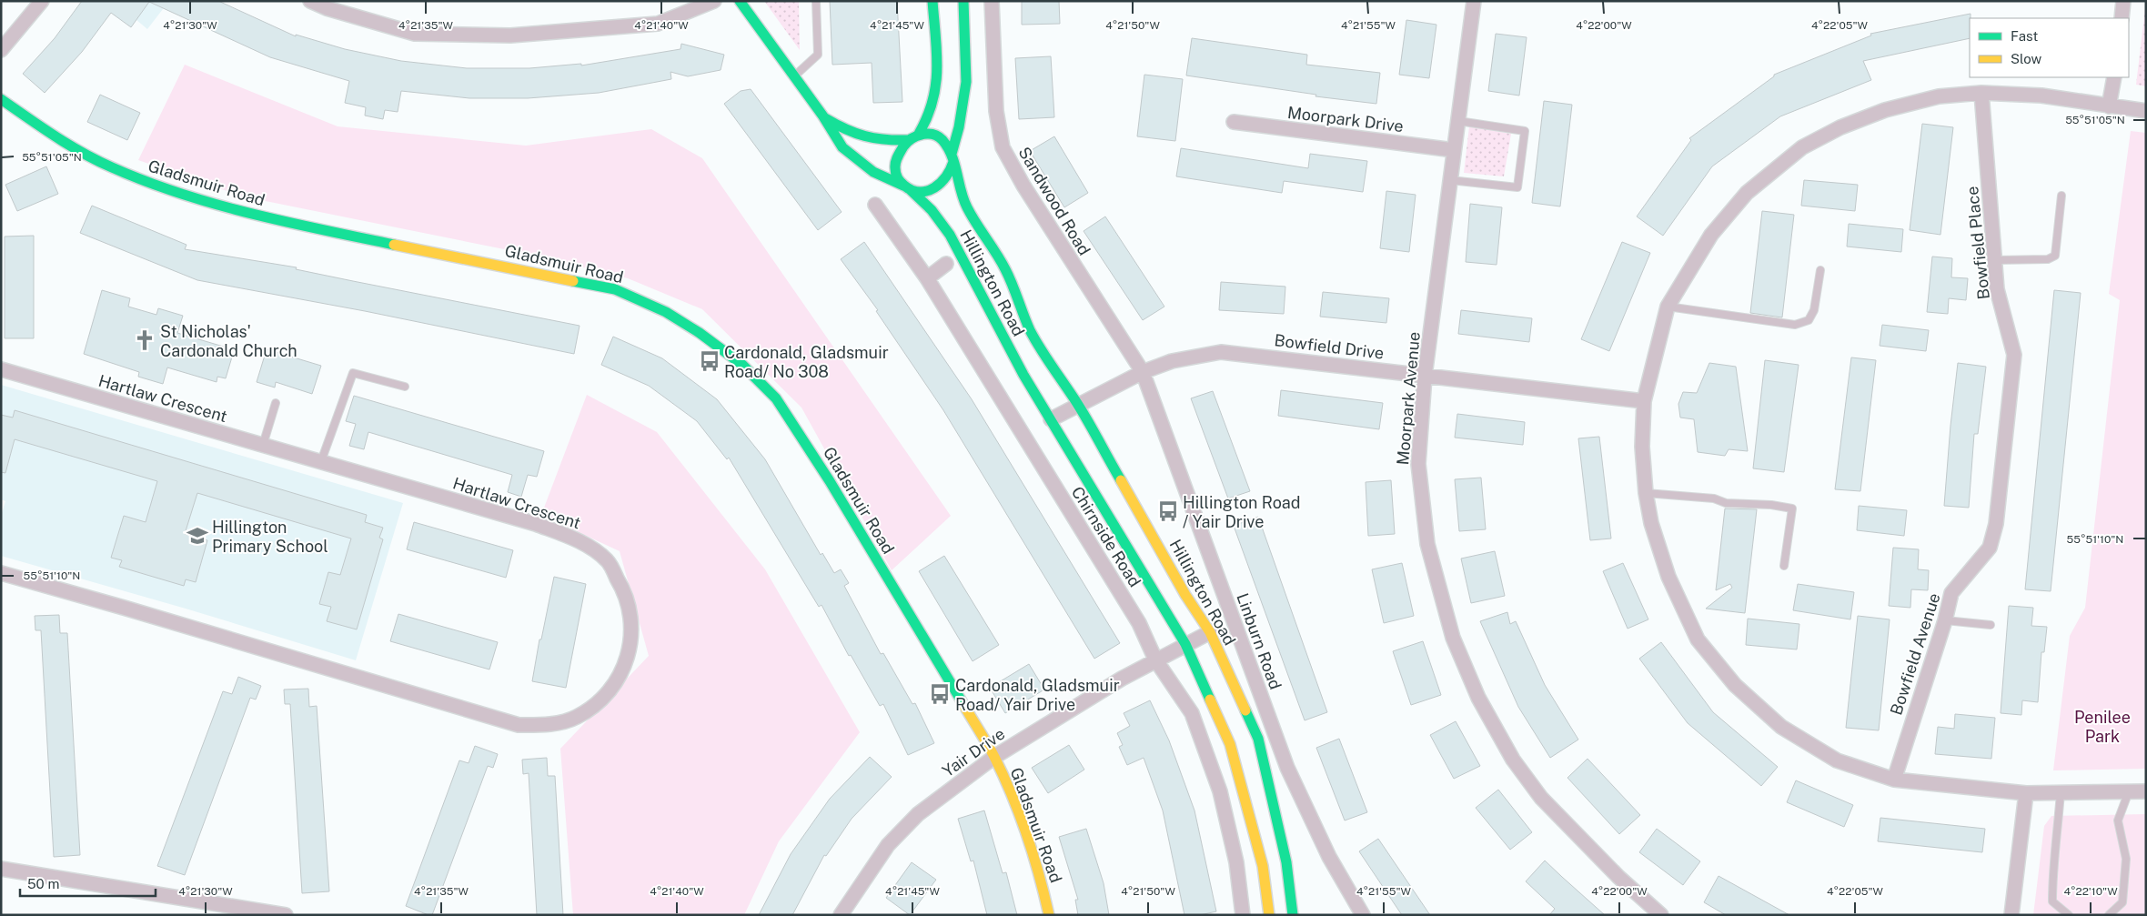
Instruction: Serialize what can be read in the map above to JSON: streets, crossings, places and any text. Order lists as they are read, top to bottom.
{
  "streets": {
    "main road": ["Gladsmuir Road", "Hillington Road"],
    "street": [
      "Moorpark Drive",
      "Sandwood Road",
      "Bowfield Place",
      "Bowfield Drive",
      "Hartlaw Crescent",
      "Moorpark Avenue",
      "Chirnside Road",
      "Linburn Road",
      "Bowfield Avenue",
      "Yair Drive"
    ]
  },
  "crossings": [
    ["Moorpark Drive", "Moorpark Avenue"],
    ["Gladsmuir Road", "Yair Drive"],
    ["Sandwood Road", "Bowfield Drive"],
    ["Sandwood Road", "Linburn Road"],
    ["Bowfield Place", "Bowfield Avenue"],
    ["Hillington Road", "Bowfield Drive"],
    ["Hillington Road", "Yair Drive"],
    ["Bowfield Drive", "Moorpark Avenue"],
    ["Bowfield Drive", "Linburn Road"],
    ["Chirnside Road", "Yair Drive"]
  ],
  "parks": ["Penilee Park"],
  "places": {
    "church": ["St Nicholas' Cardonald Church"],
    "bus stop": ["Cardonald, Gladsmuir Road/ No 308", "Hillington Road / Yair Drive", "Cardonald, Gladsmuir Road/ Yair Drive"],
    "school or university": ["Hillington Primary School"]
  },
  "legend": ["Fast", "Slow"],
  "scale_bar": "50 m",
  "coordinates": [
    "4°21'30\"W",
    "4°21'35\"W",
    "4°21'40\"W",
    "4°21'45\"W",
    "4°21'50\"W",
    "4°21'55\"W",
    "4°22'00\"W",
    "4°22'05\"W",
    "55°51'05\"N",
    "55°51'10\"N",
    "4°22'10\"W"
  ]
}
